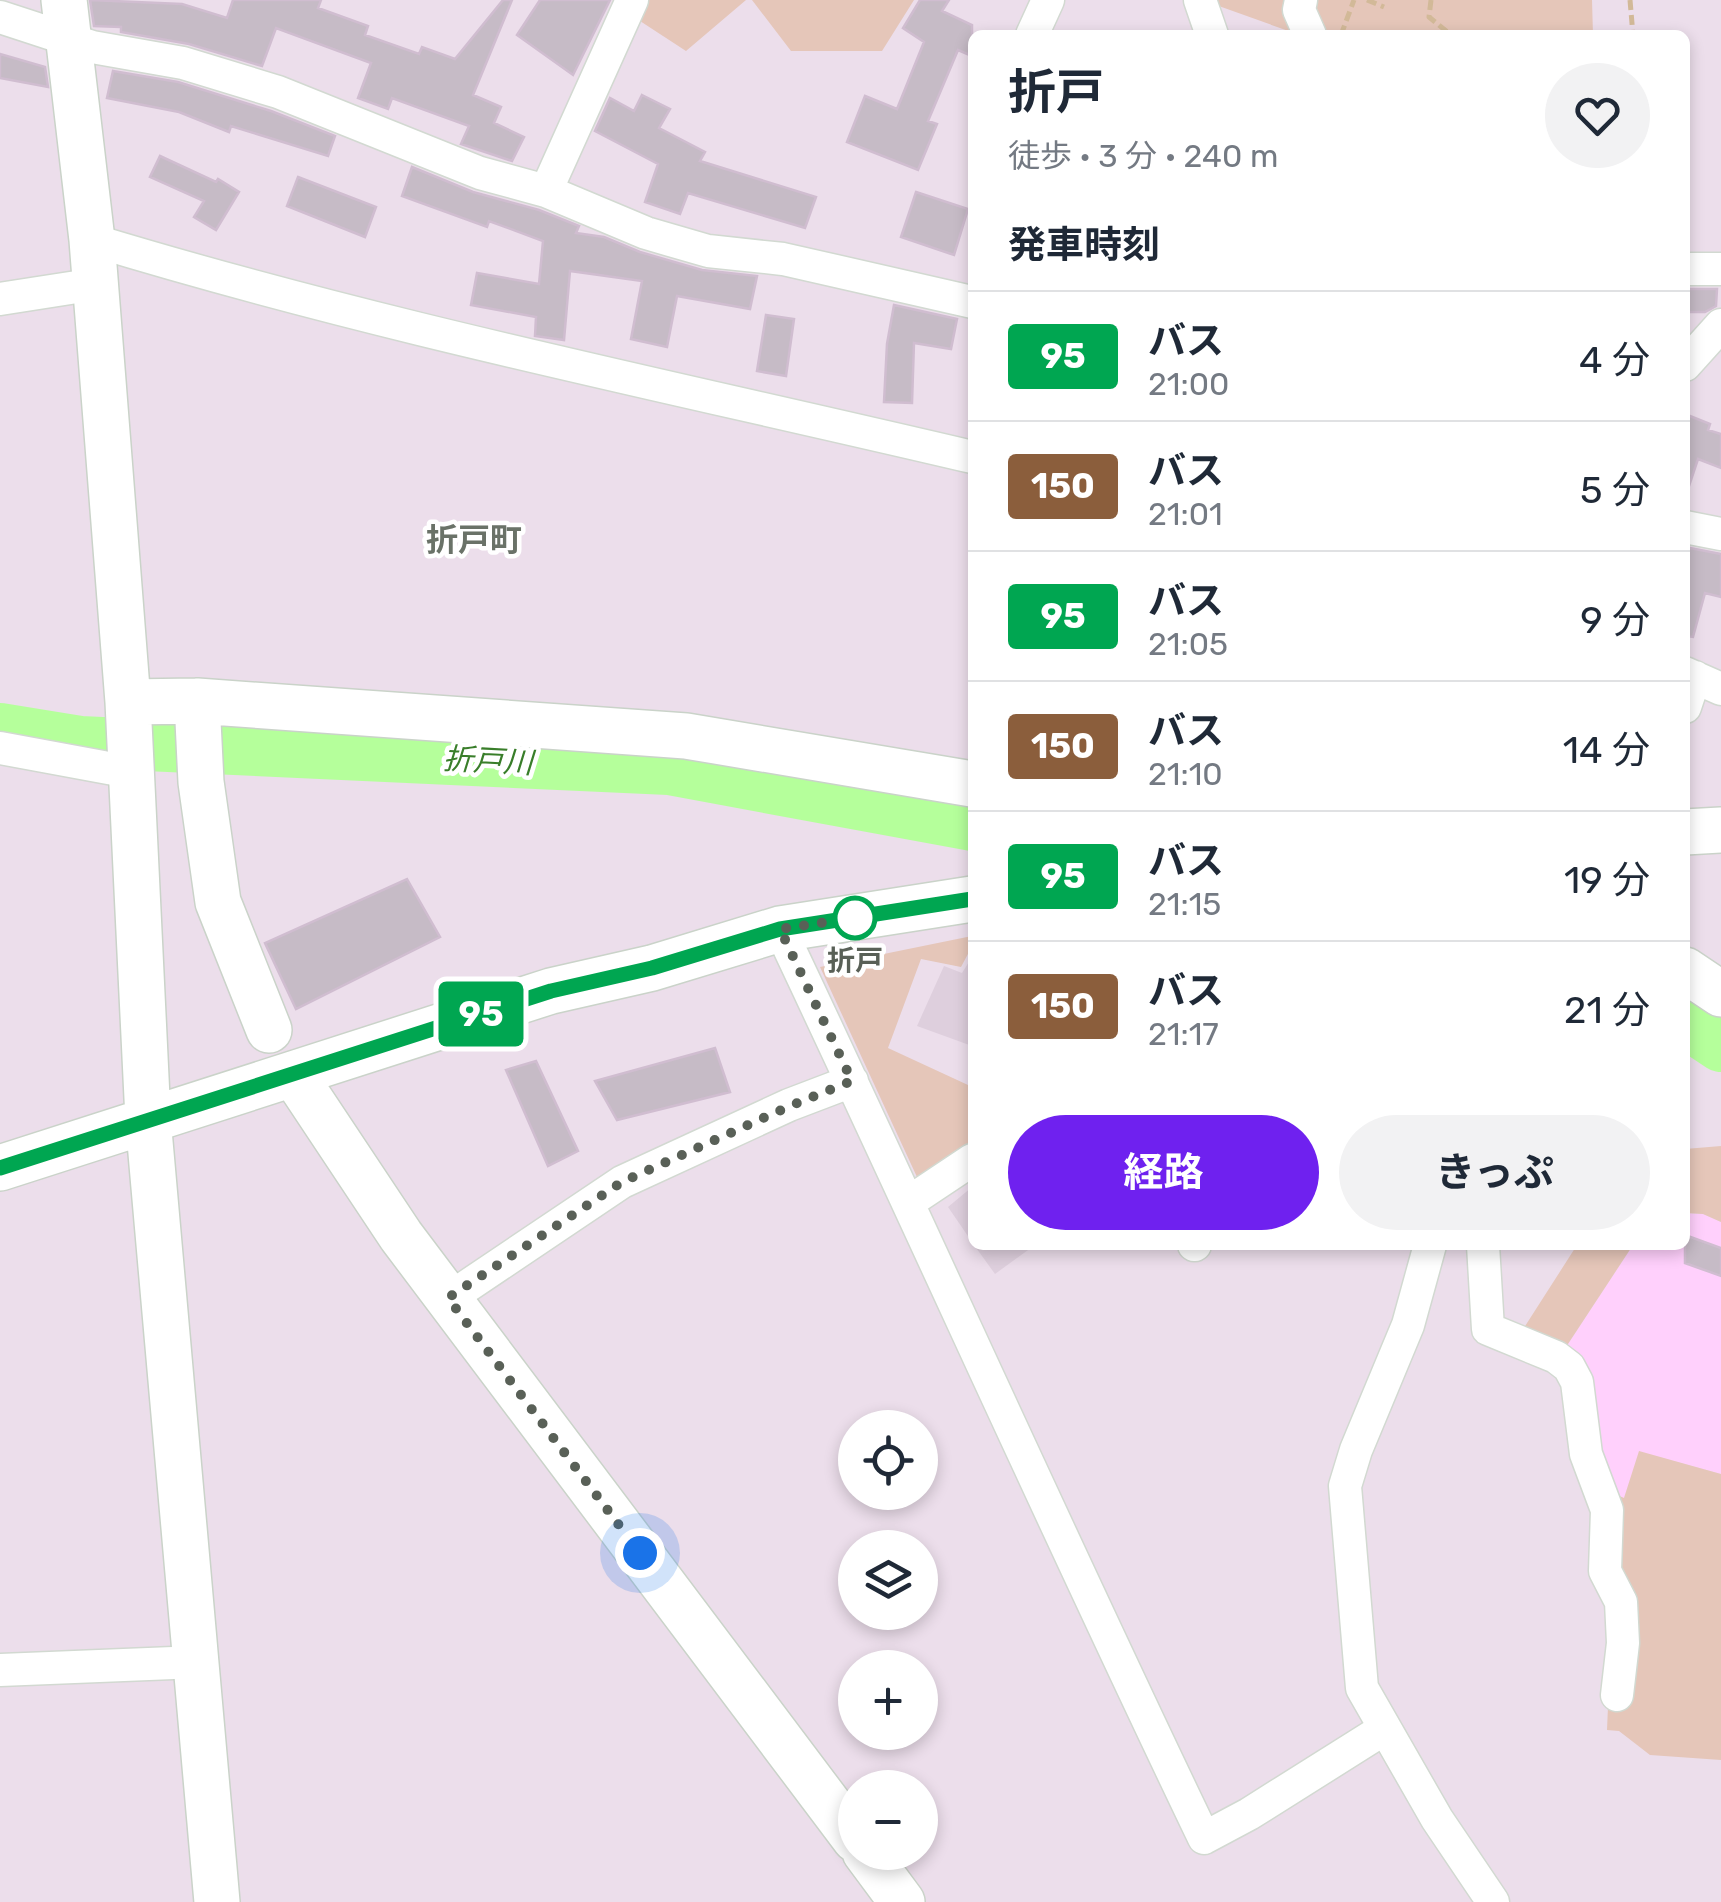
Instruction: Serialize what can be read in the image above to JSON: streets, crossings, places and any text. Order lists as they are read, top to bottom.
{
  "districts": ["折戸町"],
  "water": ["折戸川"],
  "places": ["折戸"],
  "lines": ["bus line 95"],
  "page": {
    "on_map": "95",
    "heading": [
      ["折戸", "徒歩 · 3 分 · 240 m"],
      "発車時刻"
    ],
    "list": [
      {
        "mark": "95",
        "name": "バス",
        "note": "21:00",
        "value": "4 分"
      },
      {
        "mark": "150",
        "name": "バス",
        "note": "21:01",
        "value": "5 分"
      },
      {
        "mark": "95",
        "name": "バス",
        "note": "21:05",
        "value": "9 分"
      },
      {
        "mark": "150",
        "name": "バス",
        "note": "21:10",
        "value": "14 分"
      },
      {
        "mark": "95",
        "name": "バス",
        "note": "21:15",
        "value": "19 分"
      },
      {
        "mark": "150",
        "name": "バス",
        "note": "21:17",
        "value": "21 分"
      }
    ],
    "buttons": ["経路", "きっぷ"],
    "map_buttons": ["+", "−"]
  }
}
